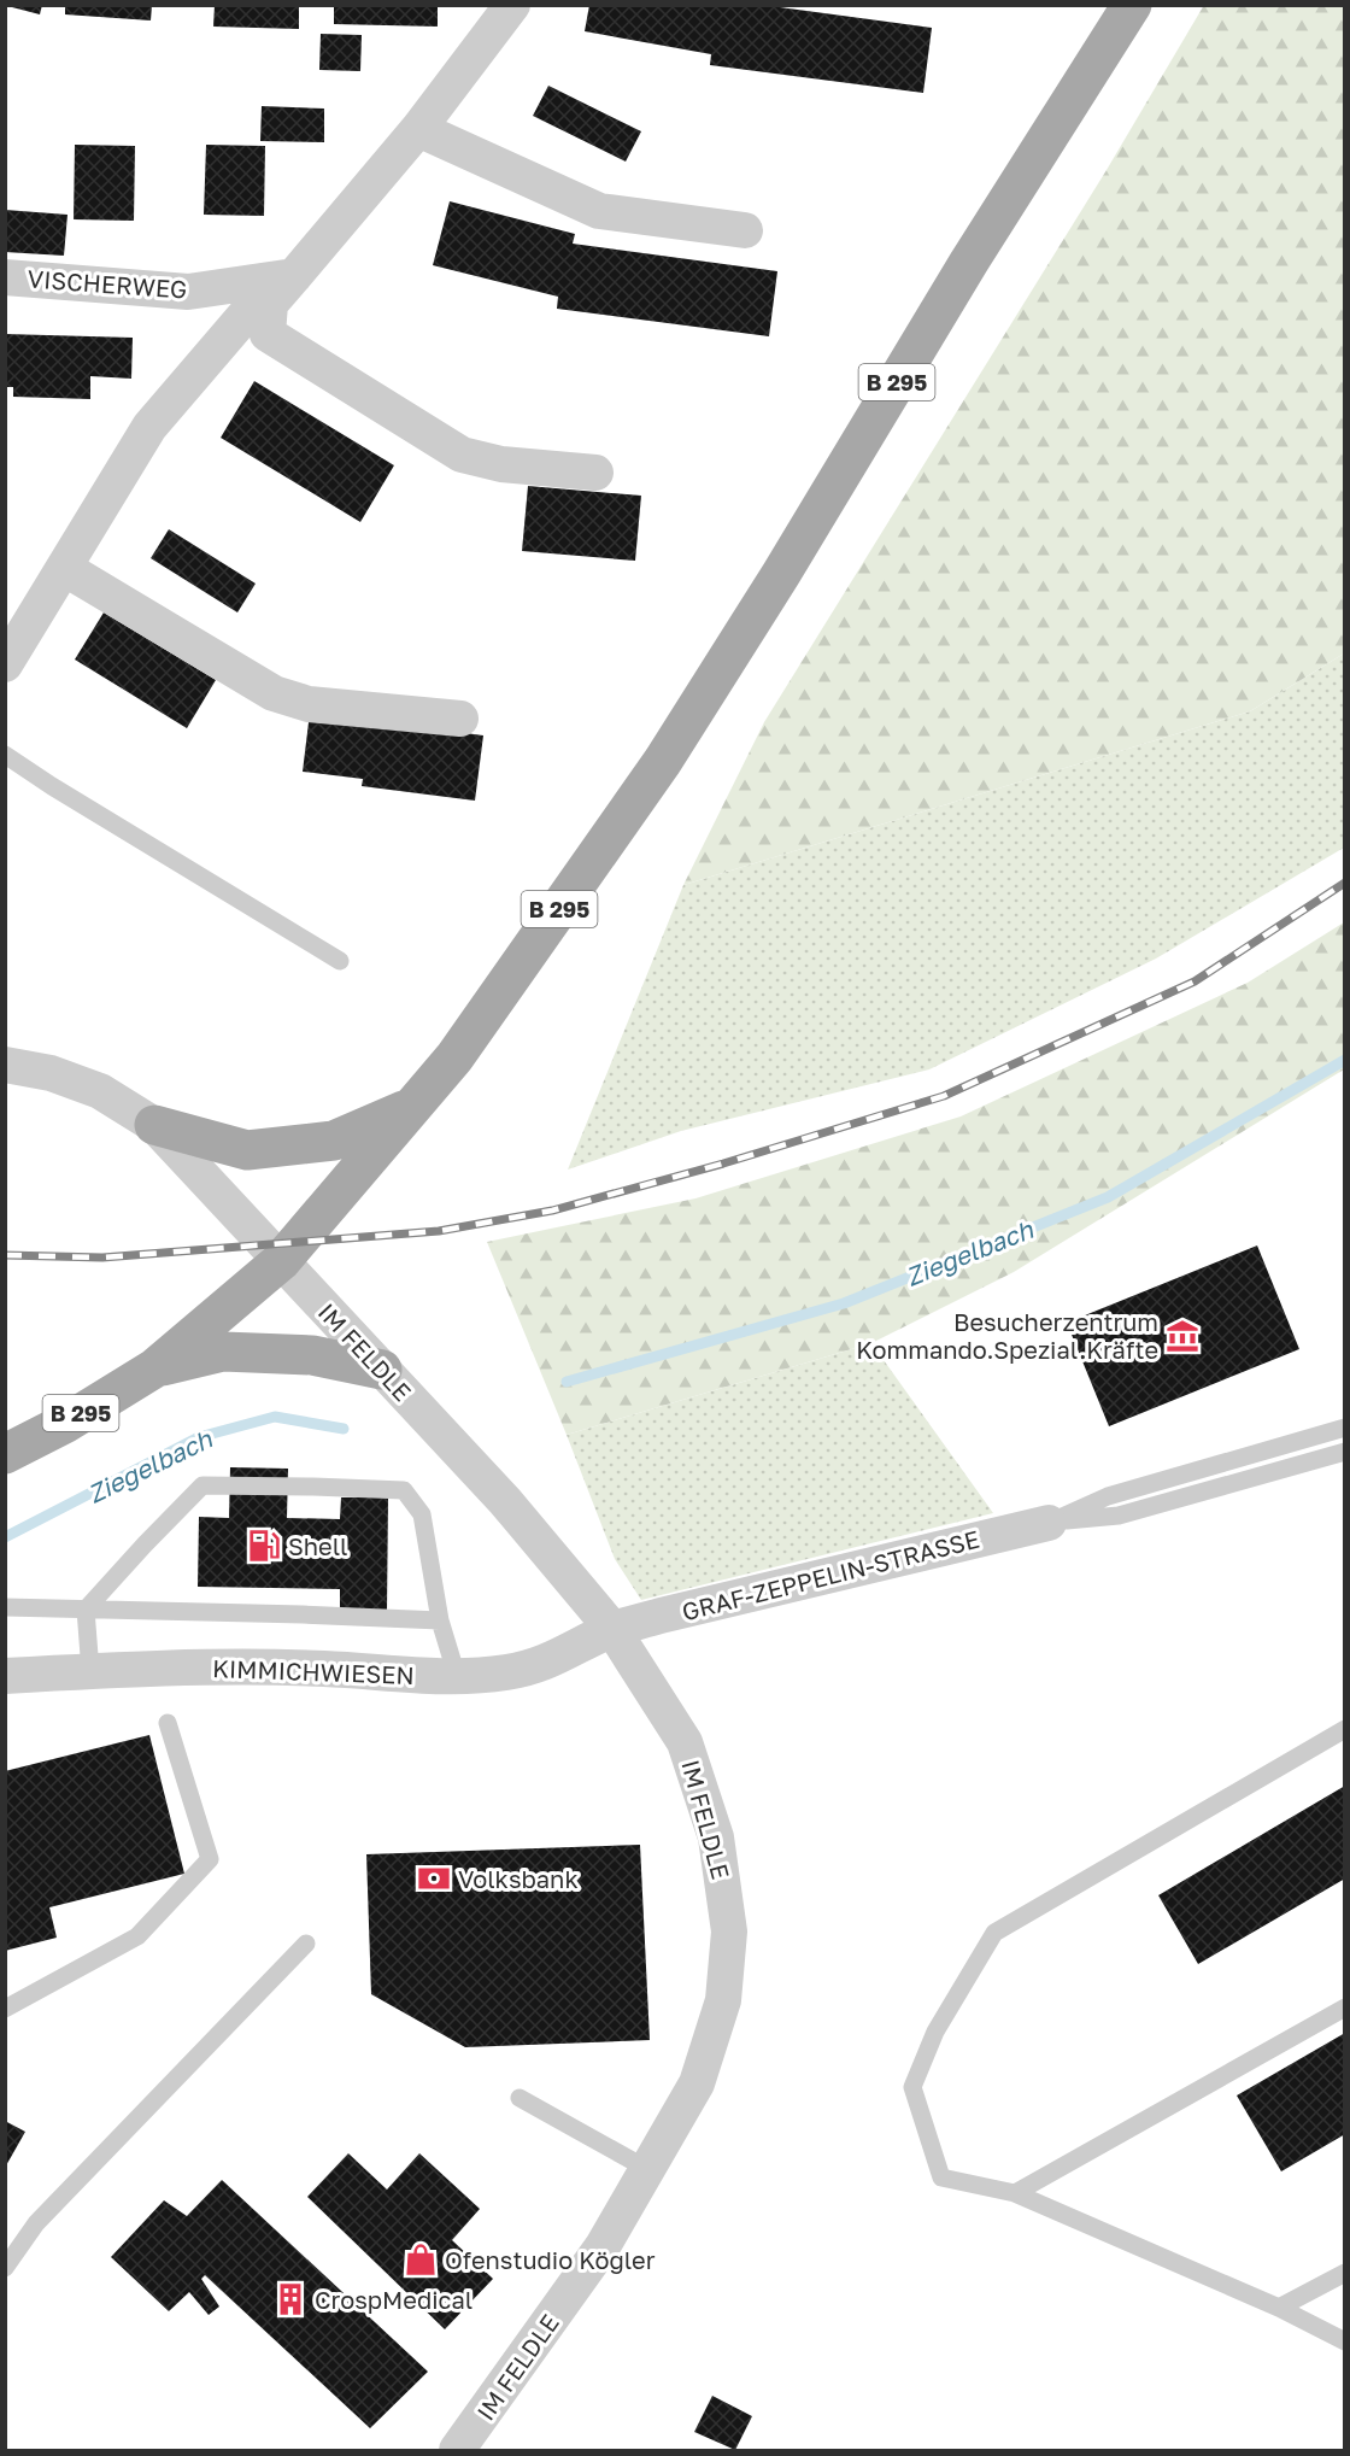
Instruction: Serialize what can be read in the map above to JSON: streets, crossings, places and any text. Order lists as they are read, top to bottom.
{
  "streets": {
    "main road": ["B 295"],
    "street": [
      "VISCHERWEG",
      "IM FELDLE",
      "GRAF-ZEPPELIN-STRASSE",
      "KIMMICHWIESEN"
    ]
  },
  "crossings": [
    ["B 295", "IM FELDLE"],
    ["IM FELDLE", "GRAF-ZEPPELIN-STRASSE"],
    ["IM FELDLE", "KIMMICHWIESEN"],
    ["GRAF-ZEPPELIN-STRASSE", "KIMMICHWIESEN"]
  ],
  "water": ["Ziegelbach"],
  "places": {
    "museum": ["Besucherzentrum Kommando.Spezial.Kräfte"],
    "fuel station": ["Shell"],
    "bank": ["Volksbank"],
    "shop": ["Ofenstudio Kögler"],
    "building": ["CrospMedical"]
  }
}
